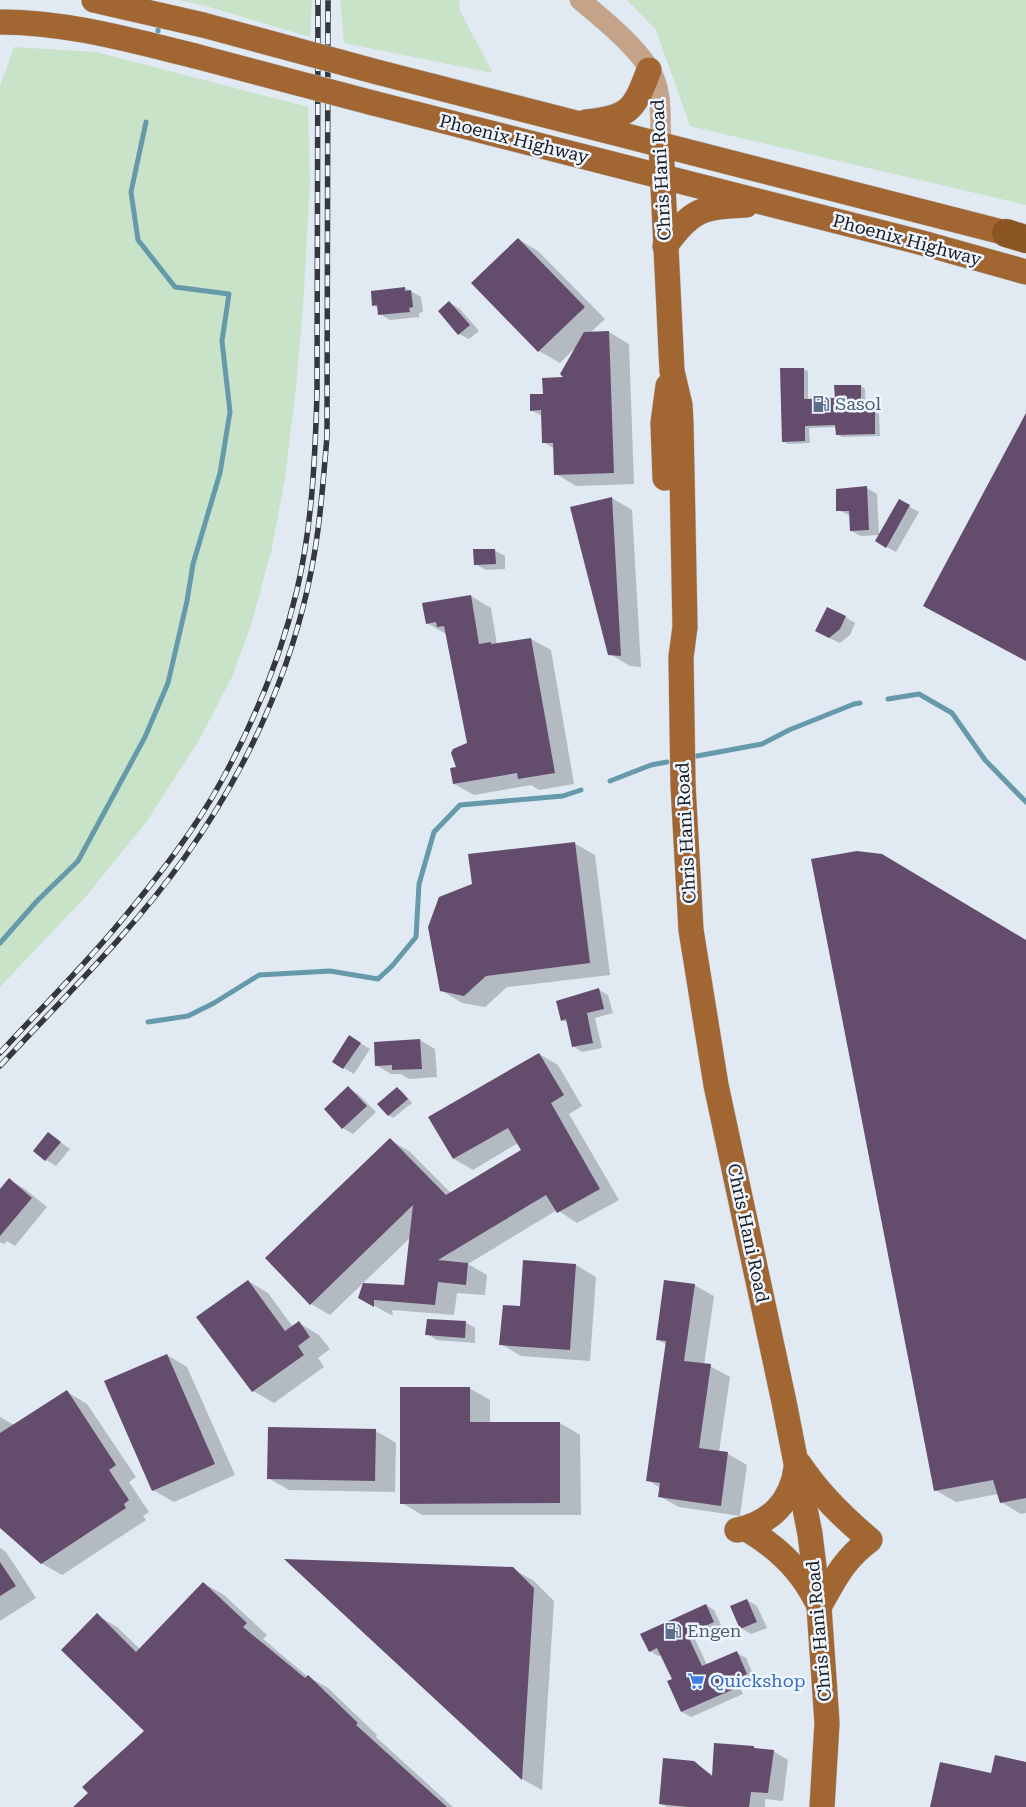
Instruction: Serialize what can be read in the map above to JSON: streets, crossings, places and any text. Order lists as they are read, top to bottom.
{
  "streets": {
    "main road": ["Phoenix Highway", "Chris Hani Road"]
  },
  "crossings": [
    ["Phoenix Highway", "Chris Hani Road"]
  ],
  "places": {
    "fuel station": ["Sasol", "Engen"],
    "supermarket": ["Quickshop"]
  }
}
